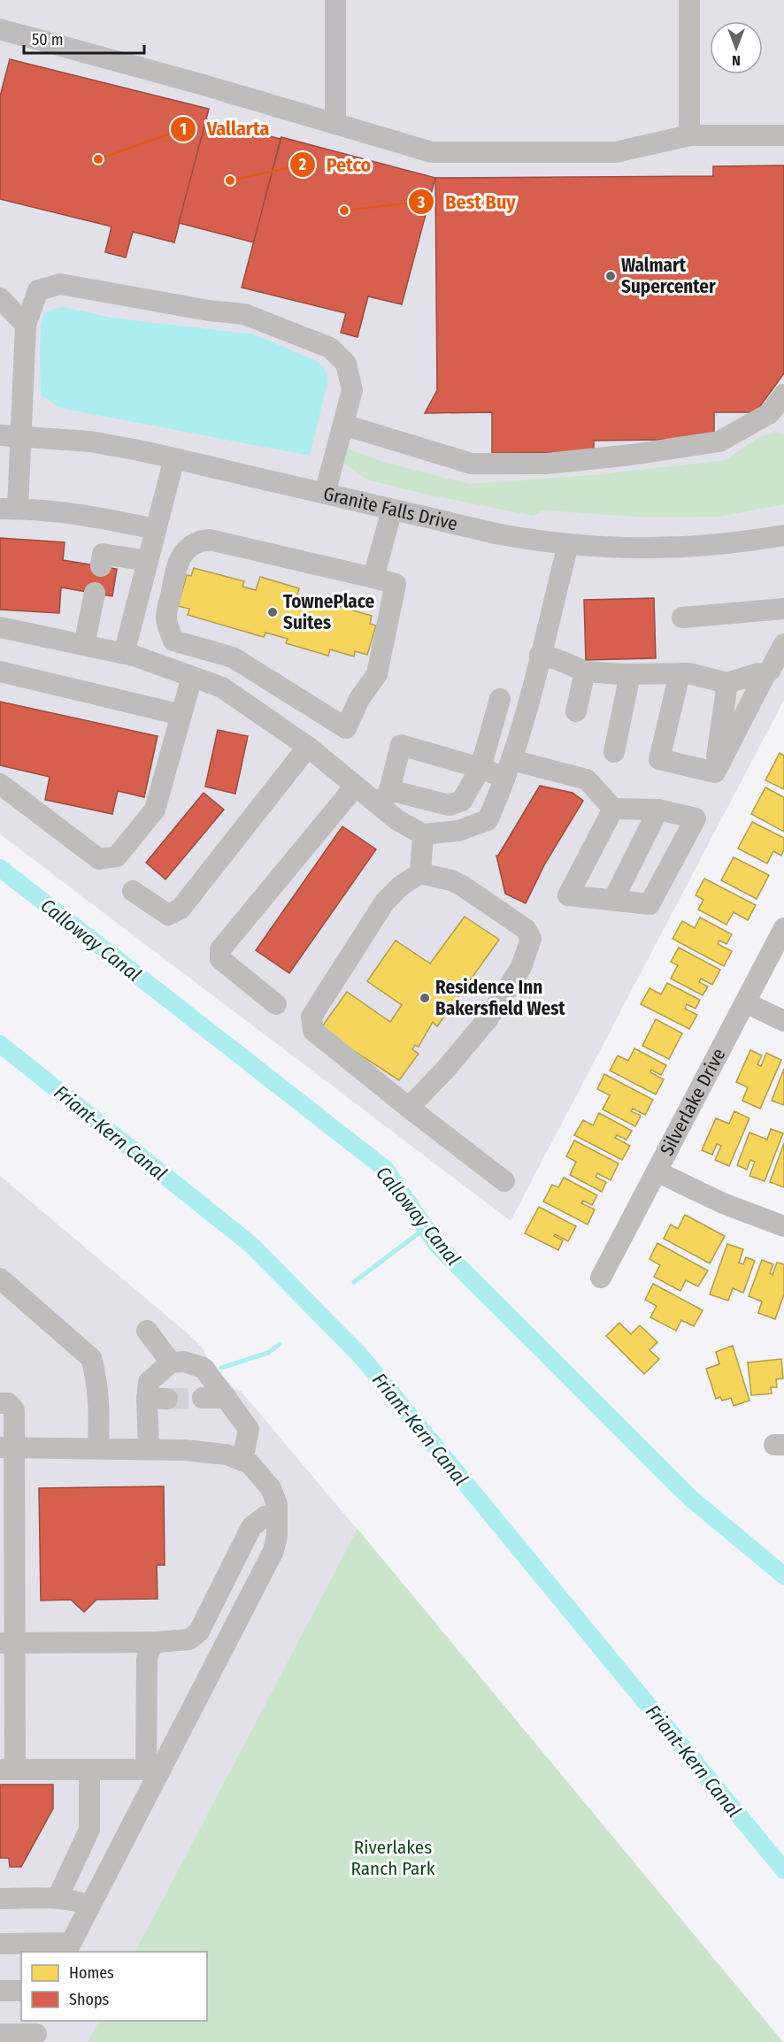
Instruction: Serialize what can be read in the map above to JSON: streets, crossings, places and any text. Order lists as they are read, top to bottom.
{
  "streets": {
    "street": ["Granite Falls Drive", "Silverlake Drive"]
  },
  "water": ["Calloway Canal", "Friant-Kern Canal"],
  "parks": ["Riverlakes Ranch Park"],
  "places": [
    "Vallarta",
    "Petco",
    "Best Buy",
    "Walmart Supercenter",
    "TownePlace Suites",
    "Residence Inn Bakersfield West"
  ],
  "legend": ["Homes", "Shops"],
  "scale_bar": "50 m",
  "north": "bottom"
}
